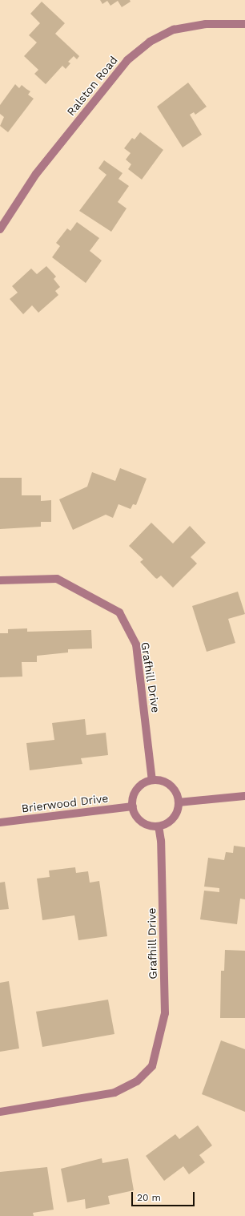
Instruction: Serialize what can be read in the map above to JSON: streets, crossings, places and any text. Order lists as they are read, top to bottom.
{
  "streets": {
    "street": ["Ralston Road", "Grafhill Drive", "Brierwood Drive"]
  },
  "crossings": [
    ["Grafhill Drive", "Brierwood Drive"]
  ],
  "scale_bar": "20 m"
}
